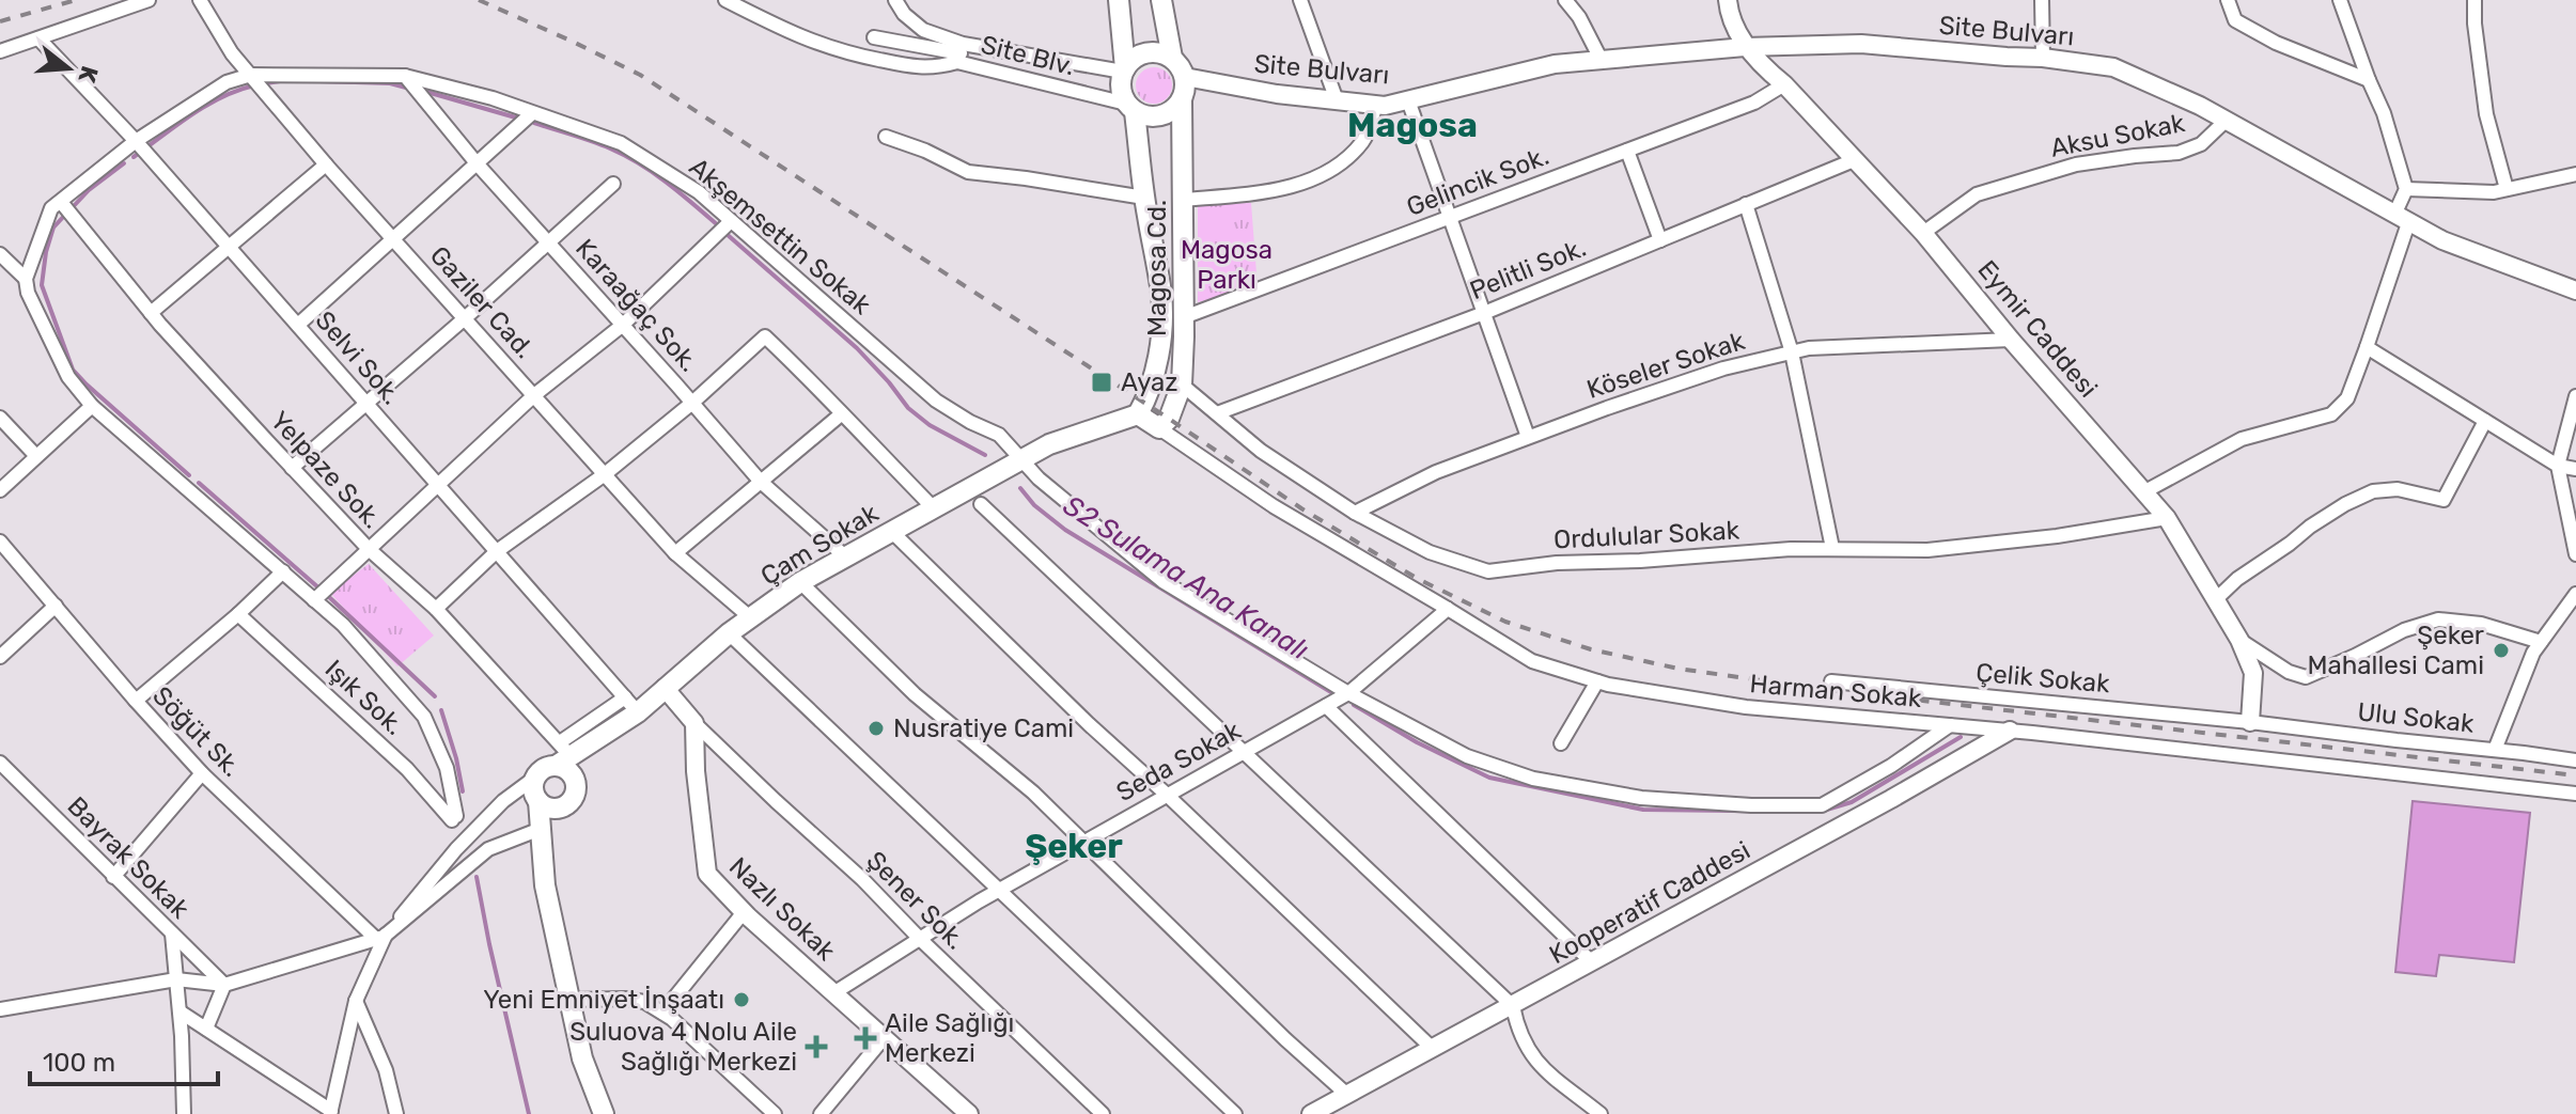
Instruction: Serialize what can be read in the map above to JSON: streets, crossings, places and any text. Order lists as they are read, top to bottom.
{
  "streets": {
    "main road": ["Magosa Cd.", "Çam Sokak"],
    "street": [
      "Site Bulvarı",
      "Site Blv.",
      "Aksu Sokak",
      "Gelincik Sok.",
      "Akşemsettin Sokak",
      "Pelitli Sok.",
      "Gaziler Cad.",
      "Karaağaç Sok.",
      "Eymir Caddesi",
      "Selvi Sok.",
      "Köseler Sokak",
      "Yelpaze Sok.",
      "Ordulular Sokak",
      "Çelik Sokak",
      "Harman Sokak",
      "Işık Sok.",
      "Ulu Sokak",
      "Söğüt Sk.",
      "Seda Sokak",
      "Bayrak Sokak",
      "Şener Sok.",
      "Kooperatif Caddesi",
      "Nazlı Sokak"
    ]
  },
  "crossings": [
    ["Site Bulvarı", "Site Blv."],
    ["Site Bulvarı", "Aksu Sokak"],
    ["Site Bulvarı", "Magosa Cd."],
    ["Site Bulvarı", "Eymir Caddesi"],
    ["Site Blv.", "Magosa Cd."],
    ["Aksu Sokak", "Eymir Caddesi"],
    ["Gelincik Sok.", "Magosa Cd."],
    ["Gelincik Sok.", "Eymir Caddesi"],
    ["Akşemsettin Sokak", "Gaziler Cad."],
    ["Akşemsettin Sokak", "Karaağaç Sok."],
    ["Akşemsettin Sokak", "Selvi Sok."],
    ["Akşemsettin Sokak", "Yelpaze Sok."],
    ["Akşemsettin Sokak", "Çam Sokak"],
    ["Akşemsettin Sokak", "Harman Sokak"],
    ["Akşemsettin Sokak", "Seda Sokak"],
    ["Magosa Cd.", "Ordulular Sokak"],
    ["Magosa Cd.", "Çam Sokak"],
    ["Magosa Cd.", "Harman Sokak"],
    ["Pelitli Sok.", "Eymir Caddesi"],
    ["Pelitli Sok.", "Ordulular Sokak"],
    ["Gaziler Cad.", "Çam Sokak"],
    ["Karaağaç Sok.", "Çam Sokak"],
    ["Eymir Caddesi", "Köseler Sokak"],
    ["Eymir Caddesi", "Ordulular Sokak"],
    ["Eymir Caddesi", "Çelik Sokak"],
    ["Eymir Caddesi", "Ulu Sokak"],
    ["Selvi Sok.", "Çam Sokak"],
    ["Köseler Sokak", "Ordulular Sokak"],
    ["Yelpaze Sok.", "Çam Sokak"],
    ["Çelik Sokak", "Ulu Sokak"],
    ["Harman Sokak", "Seda Sokak"],
    ["Harman Sokak", "Kooperatif Caddesi"],
    ["Seda Sokak", "Şener Sok."],
    ["Seda Sokak", "Nazlı Sokak"],
    ["Şener Sok.", "Nazlı Sokak"]
  ],
  "districts": ["Magosa", "Şeker"],
  "water": ["S2 Sulama Ana Kanalı"],
  "parks": ["Magosa Parkı"],
  "places": {
    "transit": ["Ayaz"],
    "other": ["Şeker Mahallesi Cami", "Nusratiye Cami", "Yeni Emniyet İnşaatı"],
    "health": ["Aile Sağlığı Merkezi", "Suluova 4 Nolu Aile Sağlığı Merkezi"]
  },
  "scale_bar": "100 m",
  "north": "right"
}
